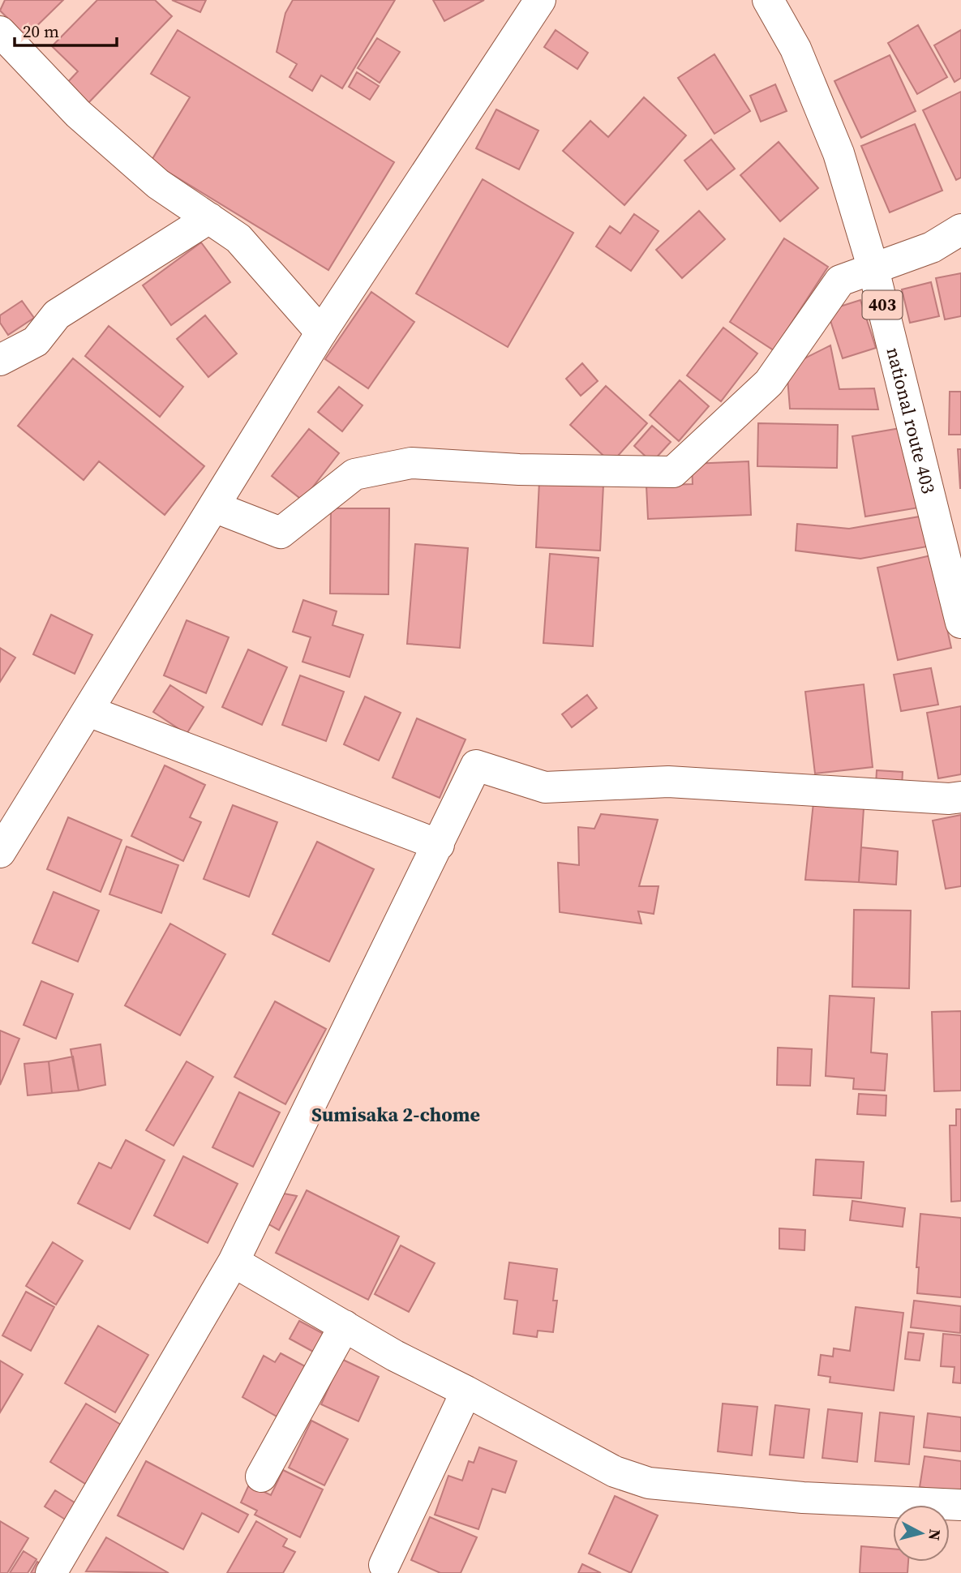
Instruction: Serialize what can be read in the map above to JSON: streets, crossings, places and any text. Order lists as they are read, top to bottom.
{
  "streets": {
    "main road": ["403", "national route 403"]
  },
  "districts": ["Sumisaka 2-chome"],
  "scale_bar": "20 m",
  "north": "right"
}
